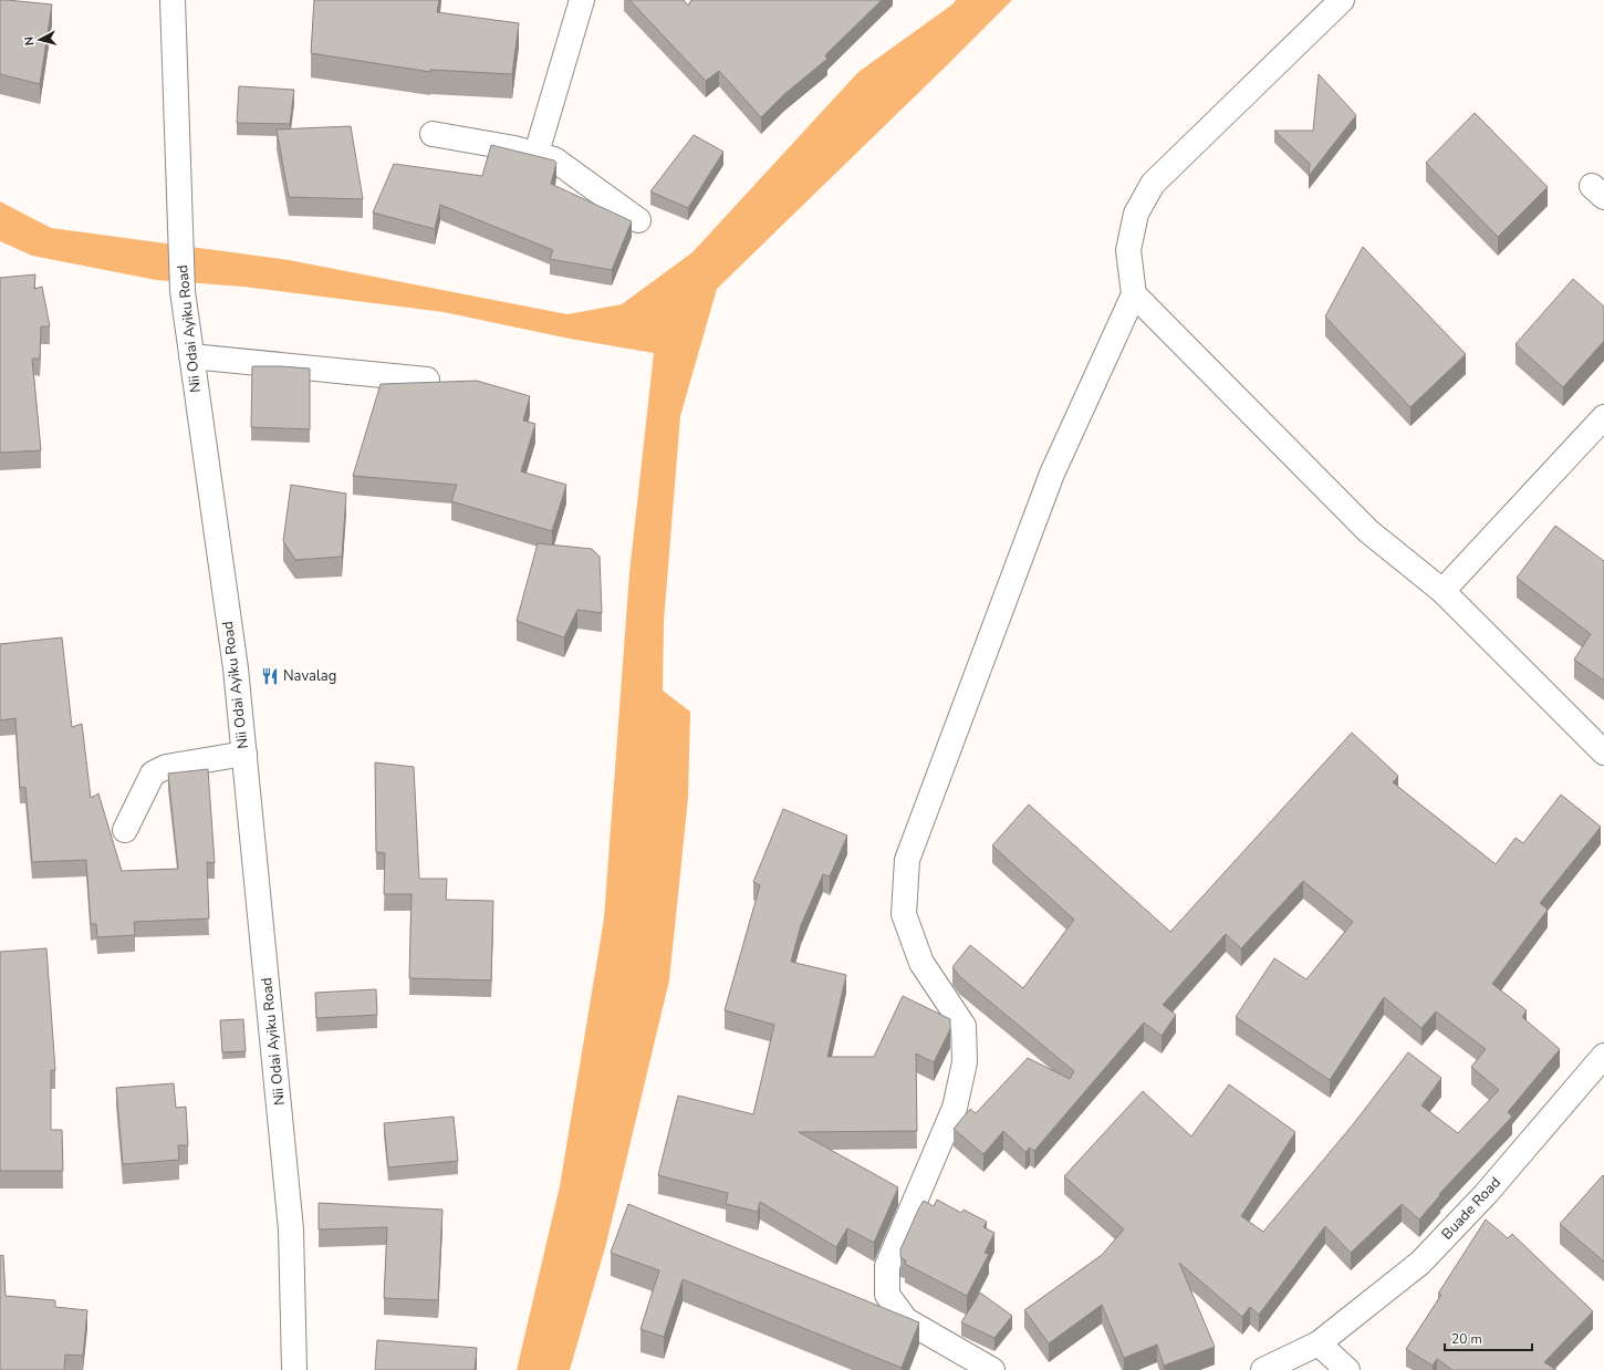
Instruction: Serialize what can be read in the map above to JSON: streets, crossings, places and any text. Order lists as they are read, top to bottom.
{
  "streets": {
    "street": ["Nii Odai Ayiku Road", "Buade Road"]
  },
  "places": {
    "restaurant": ["Navalag"]
  },
  "scale_bar": "20 m",
  "north": "left"
}
